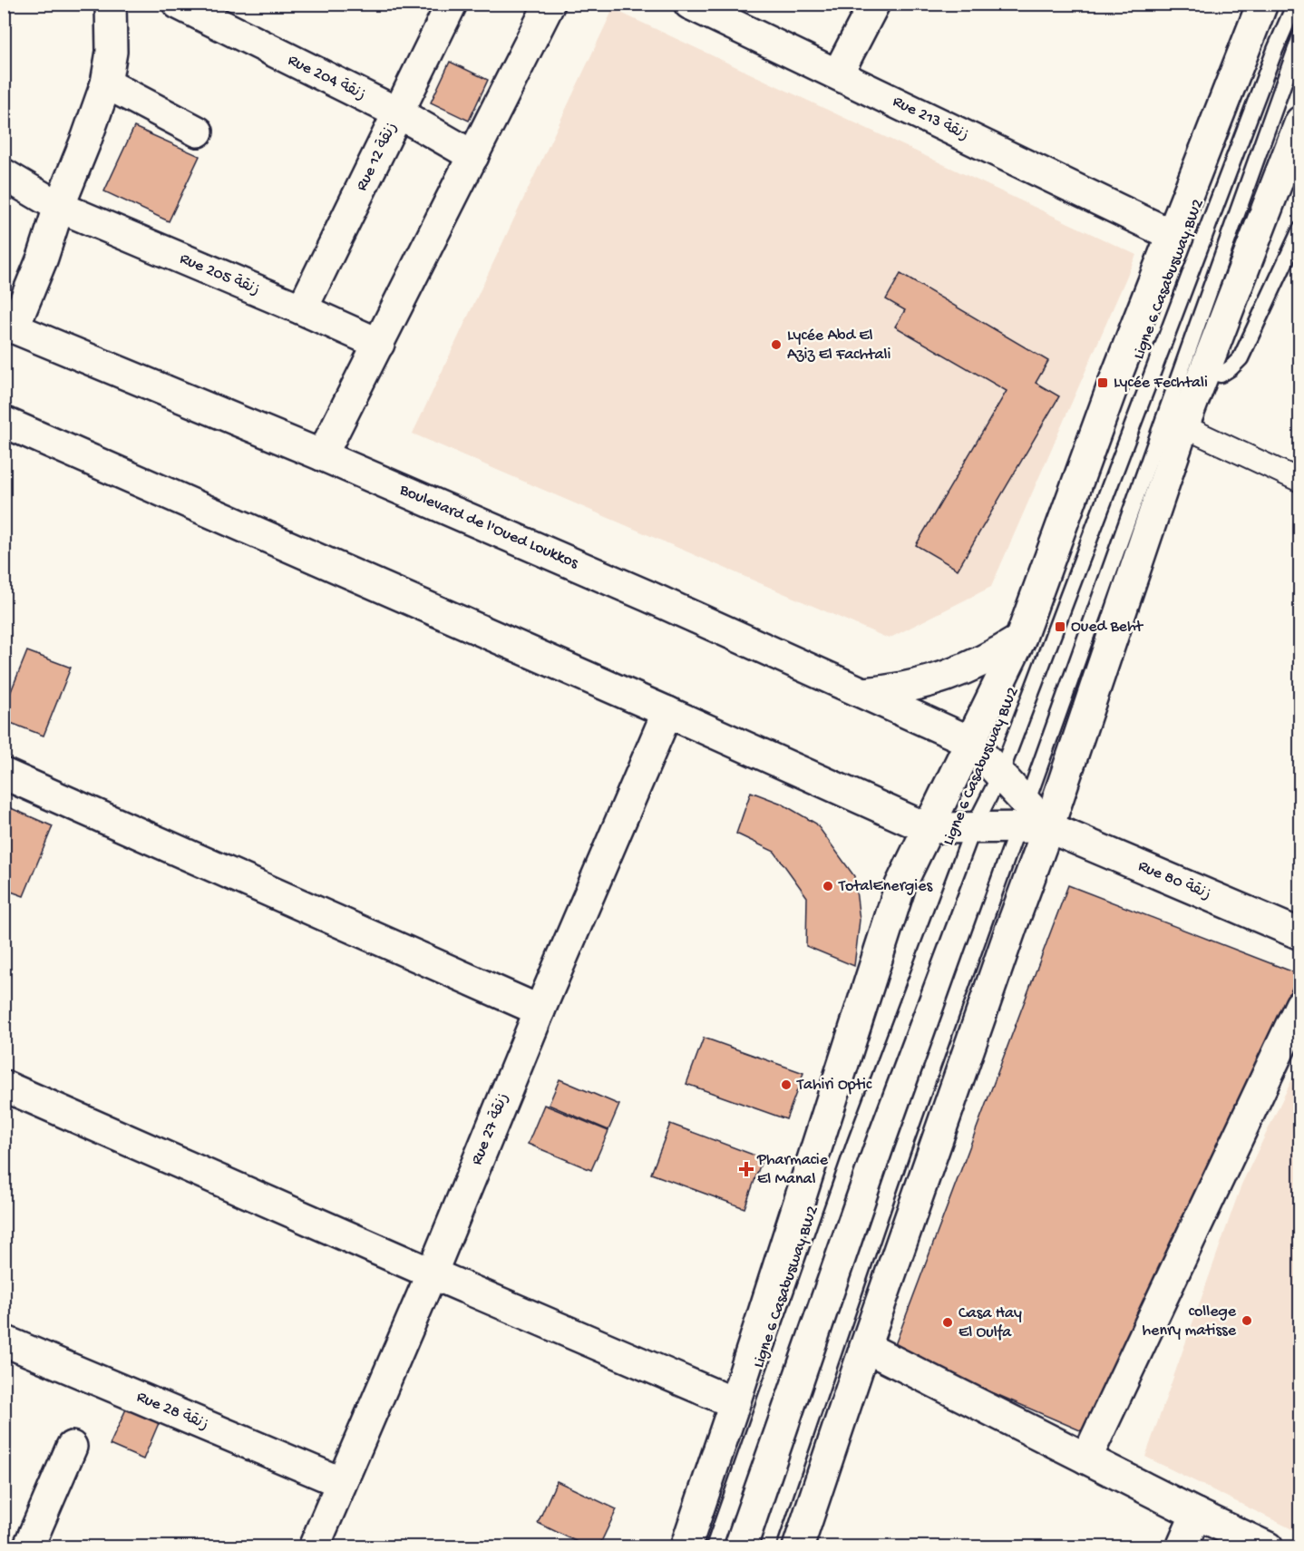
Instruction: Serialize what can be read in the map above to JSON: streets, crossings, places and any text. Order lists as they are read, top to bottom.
{
  "streets": {
    "street": [
      "Rue 204 زنقة",
      "Rue 213 زنقة",
      "Rue 12 زنقة",
      "Rue 205 زنقة",
      "Boulevard de l'Oued Loukkos",
      "Rue 80 زنقة",
      "Rue 27 زنقة",
      "Rue 28 زنقة"
    ],
    "lane": ["Ligne 6 Casabusway BW2"]
  },
  "crossings": [
    ["Rue 204 زنقة", "Rue 12 زنقة"],
    ["Rue 12 زنقة", "Rue 205 زنقة"],
    ["Rue 27 زنقة", "Rue 28 زنقة"]
  ],
  "places": {
    "other": [
      "Lycée Abd El Aziz El Fachtali",
      "TotalEnergies",
      "Tahiri Optic",
      "college henry matisse",
      "Casa Hay El Oulfa"
    ],
    "transit": ["Lycée Fechtali", "Oued Beht"],
    "health": ["Pharmacie El Manal"]
  }
}
